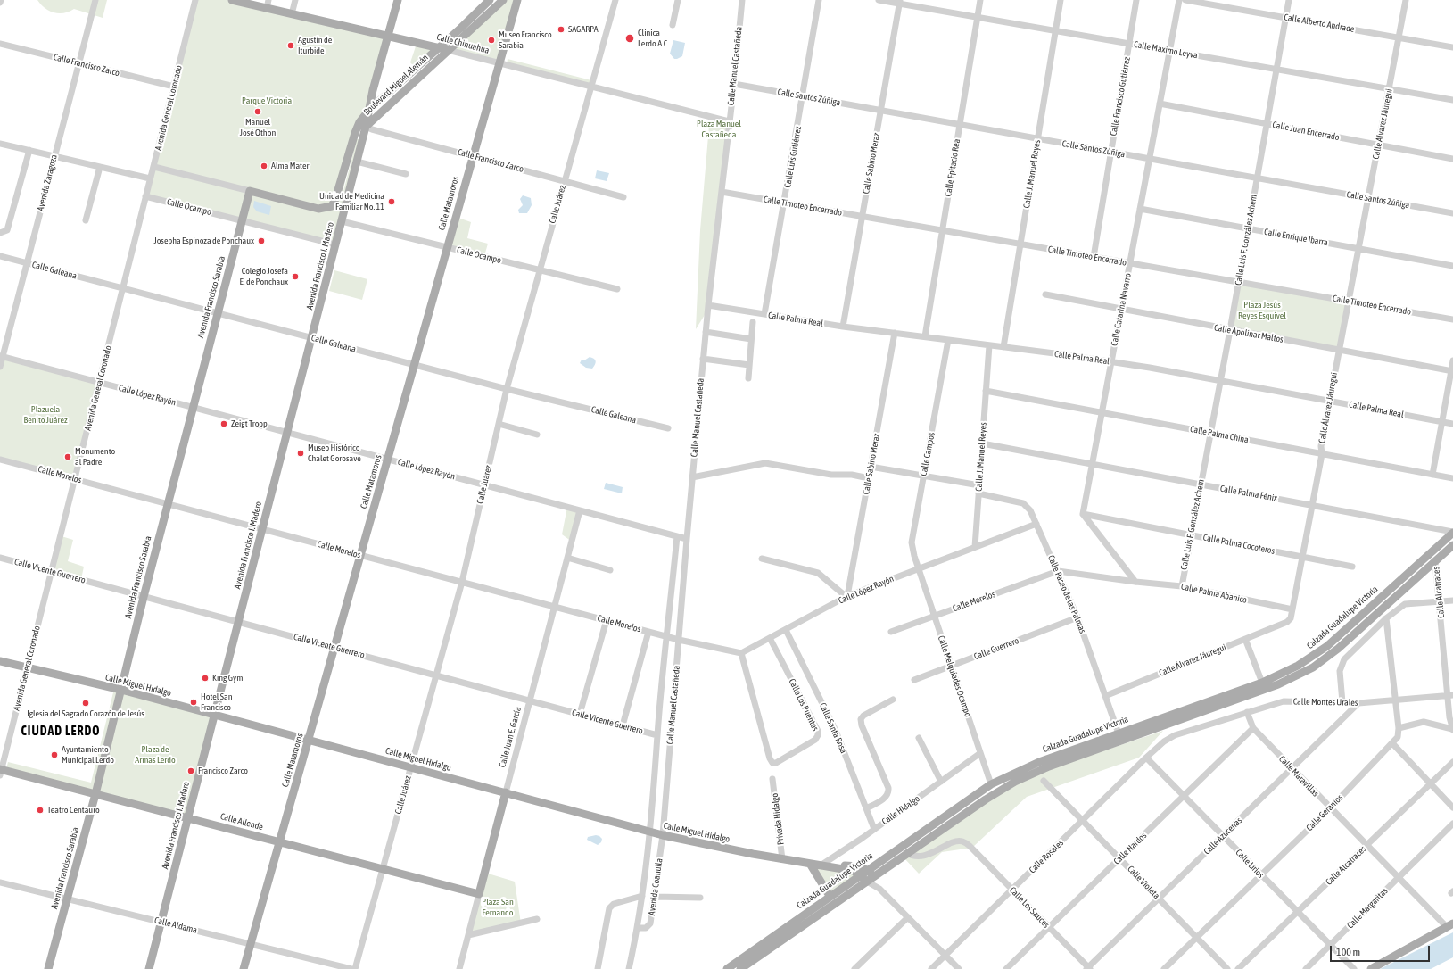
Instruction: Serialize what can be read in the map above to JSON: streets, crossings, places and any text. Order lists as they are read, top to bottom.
{
  "streets": {
    "main road": [
      "Calle Chihuahua",
      "Boulevard Miguel Alemán",
      "Calle Matamoros",
      "Avenida Francisco I. Madero",
      "Avenida Francisco Sarabia",
      "Calzada Guadalupe Victoria",
      "Calle Miguel Hidalgo",
      "Calle Juan E. García",
      "Calle Allende"
    ],
    "street": [
      "Calle Alberto Andrade",
      "Calle Máximo Leyva",
      "Calle Francisco Zarco",
      "Calle Manuel Castañeda",
      "Calle Francisco Gutiérrez",
      "Calle Santos Zúñiga",
      "Avenida General Coronado",
      "Calle Álvarez Jáuregui",
      "Calle Juan Encerrado",
      "Calle Luis Gutiérrez",
      "Calle Sabino Meraz",
      "Calle Epitacio Rea",
      "Calle J. Manuel Reyes",
      "Avenida Zaragoza",
      "Calle Juárez",
      "Calle Timoteo Encerrado",
      "Calle Ocampo",
      "Calle Enrique Ibarra",
      "Calle Luis F. González Achem",
      "Calle Galeana",
      "Calle Catarina Navarro",
      "Calle Palma Real",
      "Calle Apolinar Maltos",
      "Calle López Rayón",
      "Calle Palma China",
      "Calle Campos",
      "Calle Morelos",
      "Calle Palma Fénix",
      "Calle Palma Cocoteros",
      "Calle Vicente Guerrero",
      "Calle Alcatraces",
      "Calle Palma Abanico",
      "Calle Paseo de las Palmas",
      "Calle Guerrero",
      "Calle Melquíades Ocampo",
      "Calle Montes Urales",
      "Calle Los Puentes",
      "Calle Santa Rosa",
      "Calle Maravillas",
      "Calle Hidalgo",
      "Calle Geranios",
      "Privada Hidalgo",
      "Calle Azucenas",
      "Calle Nardos",
      "Calle Rosales",
      "Calle Lirios",
      "Calle Violeta",
      "Avenida Coahuila",
      "Calle Los Sauces",
      "Calle Margaritas",
      "Calle Aldama"
    ]
  },
  "crossings": [
    ["Calle Alberto Andrade", "Calle Álvarez Jáuregui"],
    ["Calle Alberto Andrade", "Calle Luis F. González Achem"],
    ["Calle Chihuahua", "Calle Manuel Castañeda"],
    ["Calle Chihuahua", "Boulevard Miguel Alemán"],
    ["Calle Chihuahua", "Calle Matamoros"],
    ["Calle Chihuahua", "Calle Juárez"],
    ["Calle Máximo Leyva", "Calle Francisco Gutiérrez"],
    ["Calle Máximo Leyva", "Calle Álvarez Jáuregui"],
    ["Calle Máximo Leyva", "Calle Sabino Meraz"],
    ["Calle Máximo Leyva", "Calle Epitacio Rea"],
    ["Calle Máximo Leyva", "Calle J. Manuel Reyes"],
    ["Calle Máximo Leyva", "Calle Luis F. González Achem"],
    ["Calle Máximo Leyva", "Calle Catarina Navarro"],
    ["Calle Francisco Zarco", "Boulevard Miguel Alemán"],
    ["Calle Francisco Zarco", "Avenida General Coronado"],
    ["Calle Francisco Zarco", "Avenida Zaragoza"],
    ["Calle Francisco Zarco", "Calle Matamoros"],
    ["Calle Francisco Zarco", "Calle Juárez"],
    ["Calle Francisco Zarco", "Avenida Francisco I. Madero"],
    ["Calle Manuel Castañeda", "Calle Santos Zúñiga"],
    ["Calle Manuel Castañeda", "Calle Timoteo Encerrado"],
    ["Calle Manuel Castañeda", "Calle Palma Real"],
    ["Calle Manuel Castañeda", "Calle López Rayón"],
    ["Calle Manuel Castañeda", "Calle Morelos"],
    ["Calle Manuel Castañeda", "Calle Vicente Guerrero"],
    ["Calle Manuel Castañeda", "Calle Miguel Hidalgo"],
    ["Calle Manuel Castañeda", "Avenida Coahuila"],
    ["Boulevard Miguel Alemán", "Avenida Francisco I. Madero"],
    ["Calle Francisco Gutiérrez", "Calle Santos Zúñiga"],
    ["Calle Francisco Gutiérrez", "Calle Timoteo Encerrado"],
    ["Calle Santos Zúñiga", "Calle Álvarez Jáuregui"],
    ["Calle Santos Zúñiga", "Calle Luis Gutiérrez"],
    ["Calle Santos Zúñiga", "Calle Sabino Meraz"],
    ["Calle Santos Zúñiga", "Calle Epitacio Rea"],
    ["Calle Santos Zúñiga", "Calle J. Manuel Reyes"],
    ["Calle Santos Zúñiga", "Calle Luis F. González Achem"],
    ["Calle Santos Zúñiga", "Calle Catarina Navarro"],
    ["Avenida General Coronado", "Calle Ocampo"],
    ["Avenida General Coronado", "Calle Galeana"],
    ["Avenida General Coronado", "Calle López Rayón"],
    ["Avenida General Coronado", "Calle Morelos"],
    ["Avenida General Coronado", "Calle Vicente Guerrero"],
    ["Avenida General Coronado", "Calle Miguel Hidalgo"],
    ["Avenida General Coronado", "Calle Allende"],
    ["Calle Álvarez Jáuregui", "Calle Juan Encerrado"],
    ["Calle Álvarez Jáuregui", "Calle Timoteo Encerrado"],
    ["Calle Álvarez Jáuregui", "Calle Enrique Ibarra"],
    ["Calle Álvarez Jáuregui", "Calle Palma Real"],
    ["Calle Álvarez Jáuregui", "Calle Apolinar Maltos"],
    ["Calle Álvarez Jáuregui", "Calle Palma China"],
    ["Calle Álvarez Jáuregui", "Calle Palma Fénix"],
    ["Calle Álvarez Jáuregui", "Calle Palma Cocoteros"],
    ["Calle Álvarez Jáuregui", "Calle Palma Abanico"],
    ["Calle Álvarez Jáuregui", "Calle Paseo de las Palmas"],
    ["Calle Juan Encerrado", "Calle Luis F. González Achem"],
    ["Calle Juan Encerrado", "Calle Catarina Navarro"],
    ["Calle Luis Gutiérrez", "Calle Timoteo Encerrado"],
    ["Calle Luis Gutiérrez", "Calle Palma Real"],
    ["Calle Sabino Meraz", "Calle Timoteo Encerrado"],
    ["Calle Sabino Meraz", "Calle Palma Real"],
    ["Calle Sabino Meraz", "Calle López Rayón"],
    ["Calle Epitacio Rea", "Calle Timoteo Encerrado"],
    ["Calle Epitacio Rea", "Calle Palma Real"],
    ["Calle J. Manuel Reyes", "Calle Timoteo Encerrado"],
    ["Calle J. Manuel Reyes", "Calle Palma Real"],
    ["Calle J. Manuel Reyes", "Calle López Rayón"],
    ["Calle J. Manuel Reyes", "Calle Palma China"],
    ["Calle J. Manuel Reyes", "Calle Palma Fénix"],
    ["Calle J. Manuel Reyes", "Calle Paseo de las Palmas"],
    ["Avenida Zaragoza", "Calle Galeana"],
    ["Avenida Zaragoza", "Calle López Rayón"],
    ["Calle Matamoros", "Calle Ocampo"],
    ["Calle Matamoros", "Calle Galeana"],
    ["Calle Matamoros", "Calle López Rayón"],
    ["Calle Matamoros", "Calle Morelos"],
    ["Calle Matamoros", "Calle Vicente Guerrero"],
    ["Calle Matamoros", "Calle Miguel Hidalgo"],
    ["Calle Matamoros", "Calle Allende"],
    ["Calle Matamoros", "Calle Aldama"],
    ["Calle Juárez", "Calle Ocampo"],
    ["Calle Juárez", "Calle Galeana"],
    ["Calle Juárez", "Calle López Rayón"],
    ["Calle Juárez", "Calle Morelos"],
    ["Calle Juárez", "Calle Vicente Guerrero"],
    ["Calle Juárez", "Calle Miguel Hidalgo"],
    ["Calle Juárez", "Calle Allende"],
    ["Calle Timoteo Encerrado", "Calle Luis F. González Achem"],
    ["Calle Timoteo Encerrado", "Calle Catarina Navarro"],
    ["Calle Ocampo", "Avenida Francisco I. Madero"],
    ["Calle Ocampo", "Avenida Francisco Sarabia"],
    ["Calle Enrique Ibarra", "Calle Luis F. González Achem"],
    ["Calle Enrique Ibarra", "Calle Catarina Navarro"],
    ["Calle Luis F. González Achem", "Calle Palma Real"],
    ["Calle Luis F. González Achem", "Calle Apolinar Maltos"],
    ["Calle Luis F. González Achem", "Calle Palma China"],
    ["Calle Luis F. González Achem", "Calle Palma Fénix"],
    ["Calle Luis F. González Achem", "Calle Palma Cocoteros"],
    ["Calle Luis F. González Achem", "Calle Palma Abanico"],
    ["Avenida Francisco I. Madero", "Calle Galeana"],
    ["Avenida Francisco I. Madero", "Calle López Rayón"],
    ["Avenida Francisco I. Madero", "Calle Morelos"],
    ["Avenida Francisco I. Madero", "Calle Vicente Guerrero"],
    ["Avenida Francisco I. Madero", "Calle Miguel Hidalgo"],
    ["Avenida Francisco I. Madero", "Calle Allende"],
    ["Avenida Francisco I. Madero", "Calle Aldama"],
    ["Calle Galeana", "Avenida Francisco Sarabia"],
    ["Avenida Francisco Sarabia", "Calle López Rayón"],
    ["Avenida Francisco Sarabia", "Calle Morelos"],
    ["Avenida Francisco Sarabia", "Calle Vicente Guerrero"],
    ["Avenida Francisco Sarabia", "Calle Miguel Hidalgo"],
    ["Avenida Francisco Sarabia", "Calle Allende"],
    ["Avenida Francisco Sarabia", "Calle Aldama"],
    ["Calle Catarina Navarro", "Calle Palma Real"],
    ["Calle Catarina Navarro", "Calle Apolinar Maltos"],
    ["Calle Catarina Navarro", "Calle Palma China"],
    ["Calle Catarina Navarro", "Calle Palma Fénix"],
    ["Calle Catarina Navarro", "Calle Palma Cocoteros"],
    ["Calle Palma Real", "Calle Campos"],
    ["Calle López Rayón", "Calle Campos"],
    ["Calle López Rayón", "Calle Paseo de las Palmas"],
    ["Calle López Rayón", "Calle Melquíades Ocampo"],
    ["Calle López Rayón", "Calle Los Puentes"],
    ["Calle López Rayón", "Calle Santa Rosa"],
    ["Calle López Rayón", "Calle Juan E. García"],
    ["Calle Campos", "Calle Melquíades Ocampo"],
    ["Calle Morelos", "Calle Palma Abanico"],
    ["Calle Morelos", "Calle Paseo de las Palmas"],
    ["Calle Morelos", "Calle Melquíades Ocampo"],
    ["Calle Morelos", "Calle Juan E. García"],
    ["Calle Palma Fénix", "Calzada Guadalupe Victoria"],
    ["Calle Vicente Guerrero", "Calle Juan E. García"],
    ["Calle Alcatraces", "Calzada Guadalupe Victoria"],
    ["Calle Alcatraces", "Calle Montes Urales"],
    ["Calle Alcatraces", "Calle Maravillas"],
    ["Calle Alcatraces", "Calle Lirios"],
    ["Calle Palma Abanico", "Calle Paseo de las Palmas"],
    ["Calle Paseo de las Palmas", "Calzada Guadalupe Victoria"],
    ["Calle Paseo de las Palmas", "Calle Guerrero"],
    ["Calzada Guadalupe Victoria", "Calle Melquíades Ocampo"],
    ["Calzada Guadalupe Victoria", "Calle Miguel Hidalgo"],
    ["Calzada Guadalupe Victoria", "Calle Los Sauces"],
    ["Calle Guerrero", "Calle Melquíades Ocampo"],
    ["Calle Melquíades Ocampo", "Calle Hidalgo"],
    ["Calle Miguel Hidalgo", "Calle Juan E. García"],
    ["Calle Miguel Hidalgo", "Calle Hidalgo"],
    ["Calle Miguel Hidalgo", "Privada Hidalgo"],
    ["Calle Miguel Hidalgo", "Avenida Coahuila"],
    ["Calle Montes Urales", "Calle Maravillas"],
    ["Calle Montes Urales", "Calle Geranios"],
    ["Calle Montes Urales", "Calle Azucenas"],
    ["Calle Montes Urales", "Calle Rosales"],
    ["Calle Montes Urales", "Calle Lirios"],
    ["Calle Santa Rosa", "Calle Hidalgo"],
    ["Calle Juan E. García", "Calle Allende"],
    ["Calle Maravillas", "Calle Geranios"],
    ["Calle Maravillas", "Calle Azucenas"],
    ["Calle Maravillas", "Calle Nardos"],
    ["Calle Maravillas", "Calle Margaritas"],
    ["Calle Geranios", "Calle Lirios"],
    ["Calle Geranios", "Calle Violeta"],
    ["Calle Azucenas", "Calle Lirios"],
    ["Calle Azucenas", "Calle Violeta"],
    ["Calle Azucenas", "Calle Los Sauces"],
    ["Calle Nardos", "Calle Lirios"],
    ["Calle Nardos", "Calle Violeta"],
    ["Calle Nardos", "Calle Los Sauces"],
    ["Calle Rosales", "Calle Lirios"],
    ["Calle Rosales", "Calle Violeta"],
    ["Calle Rosales", "Calle Los Sauces"],
    ["Calle Lirios", "Calle Margaritas"]
  ],
  "districts": ["CIUDAD LERDO"],
  "parks": [
    "Parque Victoria",
    "Plaza Manuel Castañeda",
    "Plaza Jesús Reyes Esquivel",
    "Plazuela Benito Juárez",
    "Plaza de Armas Lerdo",
    "Plaza San Fernando"
  ],
  "places": [
    "SAGARPA",
    "Clinica Lerdo A.C.",
    "Museo Francisco Sarabia",
    "Agustín de Iturbide",
    "Manuel José Othon",
    "Alma Mater",
    "Unidad de Medicina Familiar No. 11",
    "Josepha Espinoza de Ponchaux",
    "Colegio Josefa E. de Ponchaux",
    "Zeigt Troop",
    "Museo Histórico Chalet Gorosave",
    "Monumento al Padre",
    "King Gym",
    "Hotel San Francisco",
    "Iglesia del Sagrado Corazón de Jesús",
    "Ayuntamiento Municipal Lerdo",
    "Francisco Zarco",
    "Teatro Centauro"
  ],
  "scale_bar": "100 m"
}
